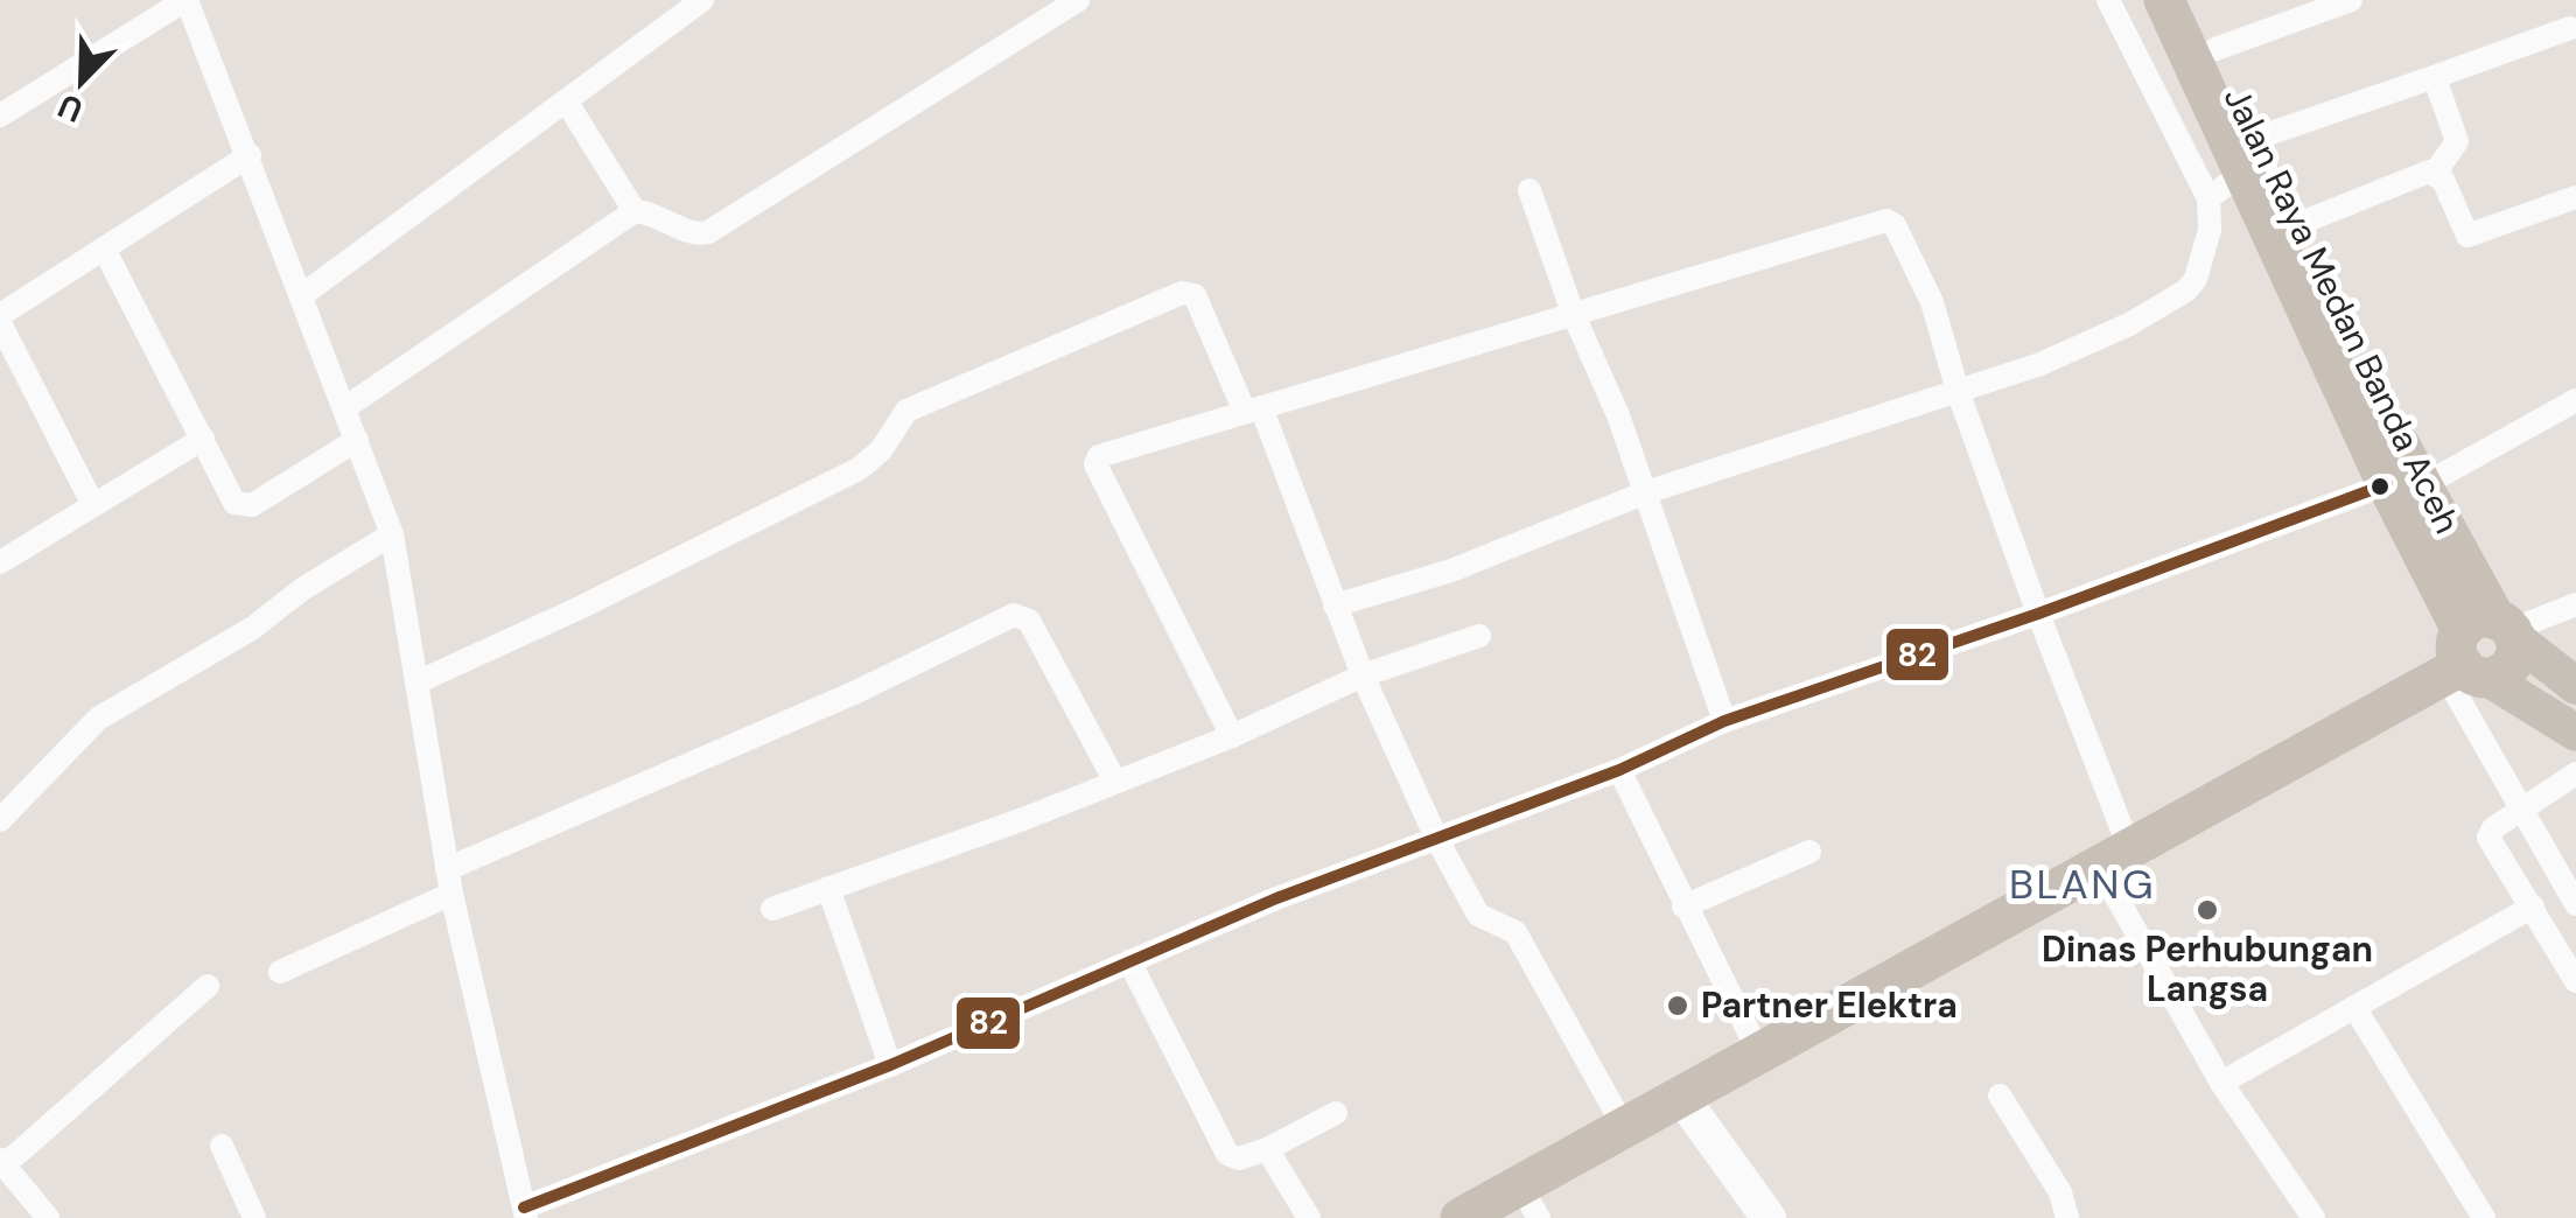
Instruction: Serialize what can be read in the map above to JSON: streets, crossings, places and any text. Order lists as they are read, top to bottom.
{
  "streets": {
    "highway": ["Jalan Raya Medan Banda Aceh"]
  },
  "districts": ["BLANG"],
  "places": ["Dinas Perhubungan Langsa", "Partner Elektra"],
  "lines": ["transit line 82"],
  "north": "bottom left"
}
